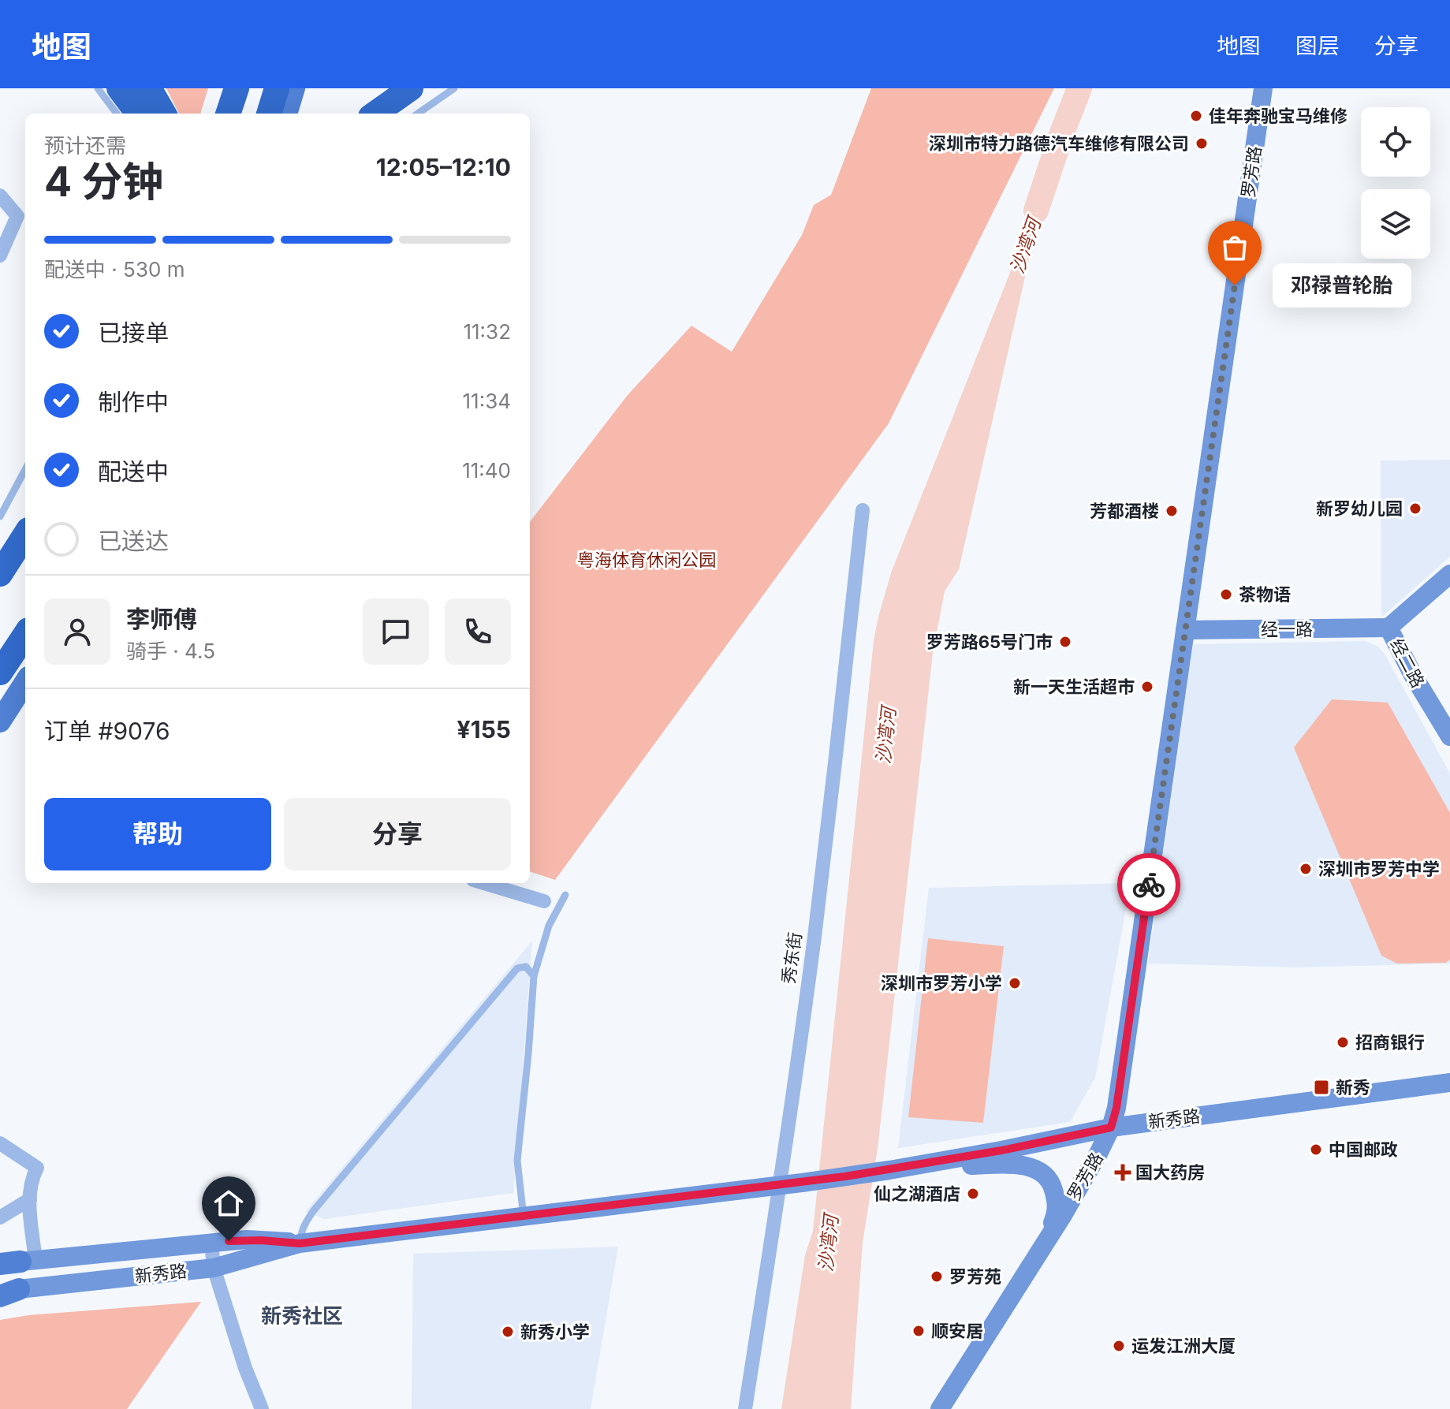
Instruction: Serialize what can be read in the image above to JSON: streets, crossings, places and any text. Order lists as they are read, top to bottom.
{
  "streets": {
    "main road": [
      "罗芳路",
      "经一路",
      "经二路",
      "新秀路"
    ],
    "street": ["秀东街"]
  },
  "crossings": [
    ["罗芳路", "经一路"],
    ["罗芳路", "新秀路"],
    ["经一路", "经二路"],
    ["秀东街", "新秀路"]
  ],
  "districts": ["新秀社区"],
  "water": ["沙湾河"],
  "parks": ["粤海体育休闲公园"],
  "places": {
    "other": [
      "佳年奔驰宝马维修",
      "深圳市特力路德汽车维修有限公司",
      "邓禄普轮胎",
      "新罗幼儿园",
      "芳都酒楼",
      "茶物语",
      "罗芳路65号门市",
      "新一天生活超市",
      "深圳市罗芳中学",
      "深圳市罗芳小学",
      "招商银行",
      "中国邮政",
      "仙之湖酒店",
      "罗芳苑",
      "顺安居",
      "新秀小学",
      "运发江洲大厦"
    ],
    "transit": ["新秀"],
    "health": ["国大药房"]
  },
  "page": {
    "header": "地图",
    "nav": ["地图", "图层", "分享"],
    "heading": ["4 分钟", "预计还需", "12:05–12:10"],
    "panel": [
      "李师傅",
      "骑手 · 4.5",
      "订单 #9076",
      "¥155"
    ],
    "bar": "配送中 · 530 m",
    "bubble": "邓禄普轮胎",
    "list": [
      ["已接单", "11:32"],
      ["制作中", "11:34"],
      ["配送中", "11:40"],
      "已送达"
    ],
    "buttons": ["帮助", "分享"]
  }
}
